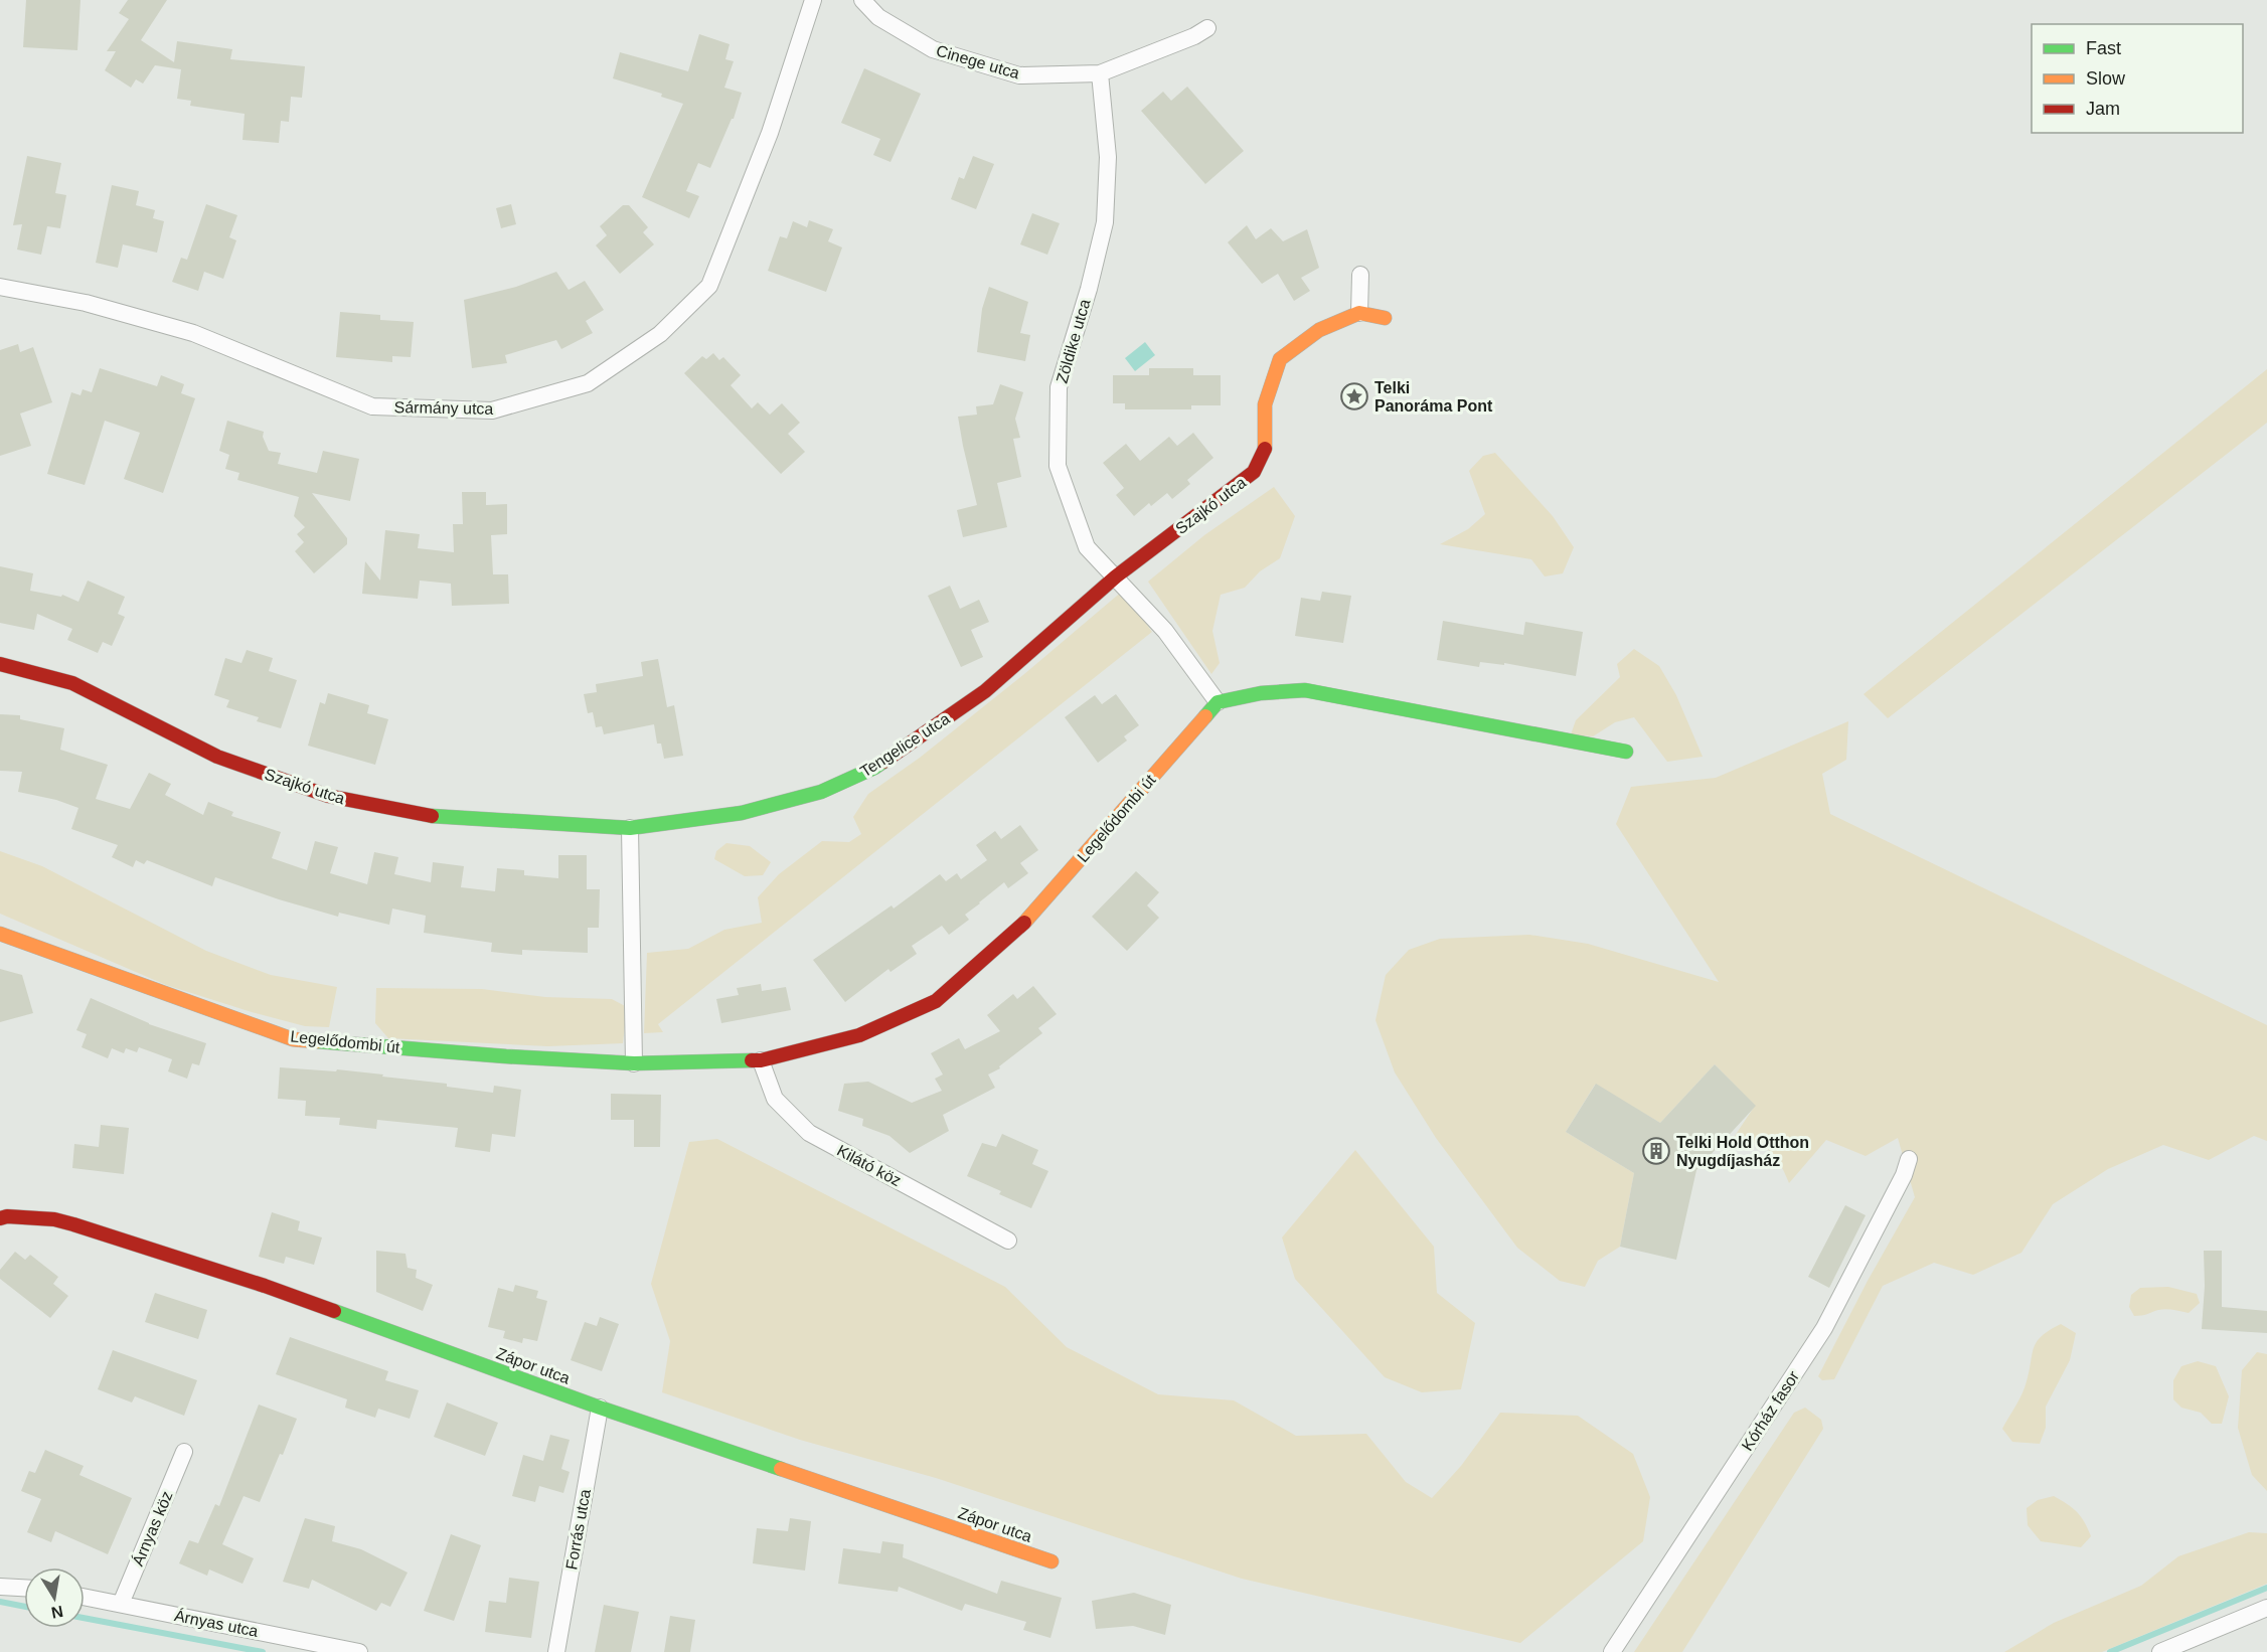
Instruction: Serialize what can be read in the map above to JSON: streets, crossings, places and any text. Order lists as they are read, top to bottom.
{
  "streets": {
    "street": [
      "Cinege utca",
      "Zöldike utca",
      "Sármány utca",
      "Szajkó utca",
      "Tengelice utca",
      "Legelődombi út",
      "Kilátó köz",
      "Zápor utca",
      "Kórház fasor",
      "Árnyas köz",
      "Forrás utca",
      "Árnyas utca"
    ]
  },
  "crossings": [
    ["Cinege utca", "Zöldike utca"],
    ["Zöldike utca", "Szajkó utca"],
    ["Zöldike utca", "Tengelice utca"],
    ["Zöldike utca", "Legelődombi út"],
    ["Szajkó utca", "Tengelice utca"],
    ["Legelődombi út", "Kilátó köz"],
    ["Zápor utca", "Forrás utca"],
    ["Árnyas köz", "Árnyas utca"]
  ],
  "places": {
    "place": ["Telki Panoráma Pont"],
    "building": ["Telki Hold Otthon Nyugdíjasház"]
  },
  "legend": ["Fast", "Slow", "Jam"],
  "north": "bottom"
}
